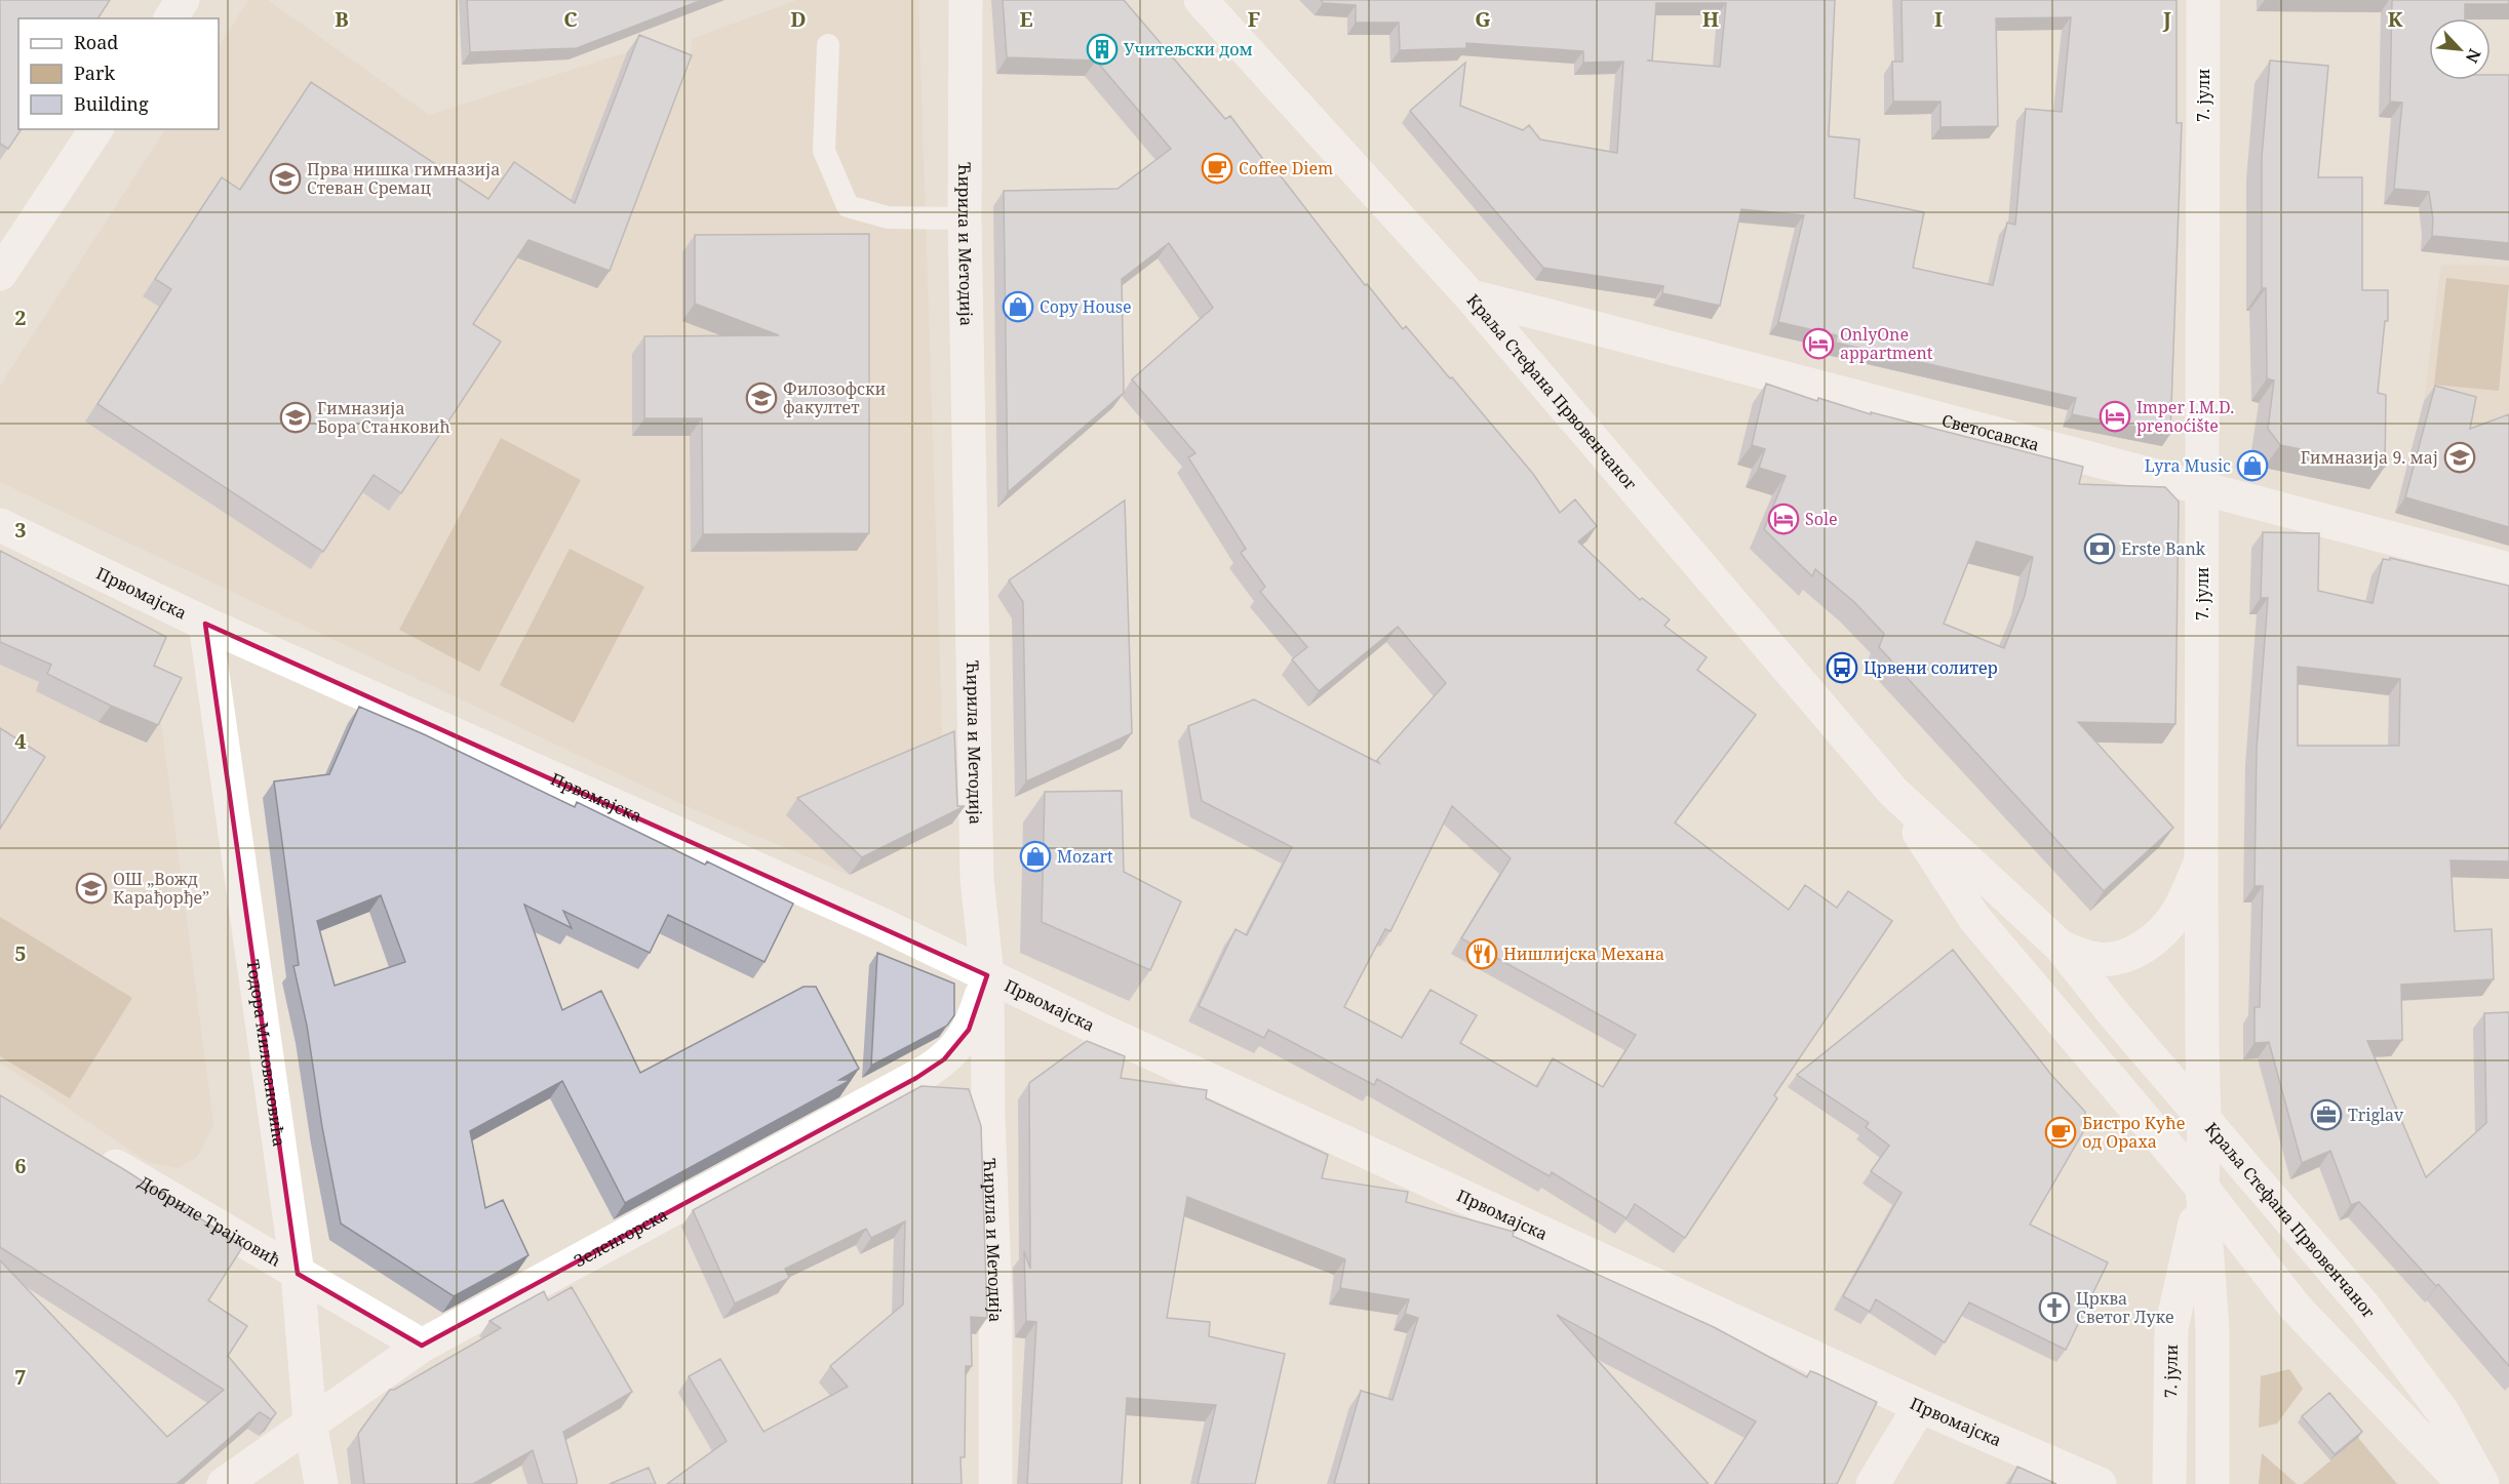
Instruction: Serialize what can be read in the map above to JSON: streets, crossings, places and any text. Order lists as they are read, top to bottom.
{
  "streets": {
    "street": [
      "7. јули",
      "Ћирила и Методија",
      "Краља Стефана Првовенчаног",
      "Светосавска",
      "Првомајска",
      "Тодора Миловановића",
      "Добриле Трајковић",
      "Зеленгорска"
    ]
  },
  "crossings": [
    ["7. јули", "Краља Стефана Првовенчаног"],
    ["7. јули", "Светосавска"],
    ["Ћирила и Методија", "Првомајска"],
    ["Ћирила и Методија", "Зеленгорска"],
    ["Краља Стефана Првовенчаног", "Светосавска"],
    ["Првомајска", "Тодора Миловановића"],
    ["Првомајска", "Зеленгорска"],
    ["Тодора Миловановића", "Добриле Трајковић"],
    ["Тодора Миловановића", "Зеленгорска"],
    ["Добриле Трајковић", "Зеленгорска"]
  ],
  "places": {
    "building": ["Учитељски дом"],
    "cafe": ["Coffee Diem", "Бистро Куће од Ораха"],
    "school or university": [
      "Прва нишка гимназија Стеван Сремац",
      "Филозофски факултет",
      "Гимназија Бора Станковић",
      "Гимназија 9. мај",
      "ОШ „Вожд Карађорђе”"
    ],
    "shop": ["Copy House", "Lyra Music", "Mozart"],
    "hotel": ["OnlyOne appartment", "Imper I.M.D. prenoćište", "Sole"],
    "bank": ["Erste Bank"],
    "bus stop": ["Црвени солитер"],
    "restaurant": ["Нишлијска Механа"],
    "office": ["Triglav"],
    "church": ["Црква Светог Луке"]
  },
  "legend": ["Road", "Park", "Building"],
  "north": "bottom right",
  "grid": {
    "columns": [
      "B",
      "C",
      "D",
      "E",
      "F",
      "G",
      "H",
      "I",
      "J",
      "K"
    ],
    "rows": [
      "2",
      "3",
      "4",
      "5",
      "6",
      "7"
    ]
  }
}
